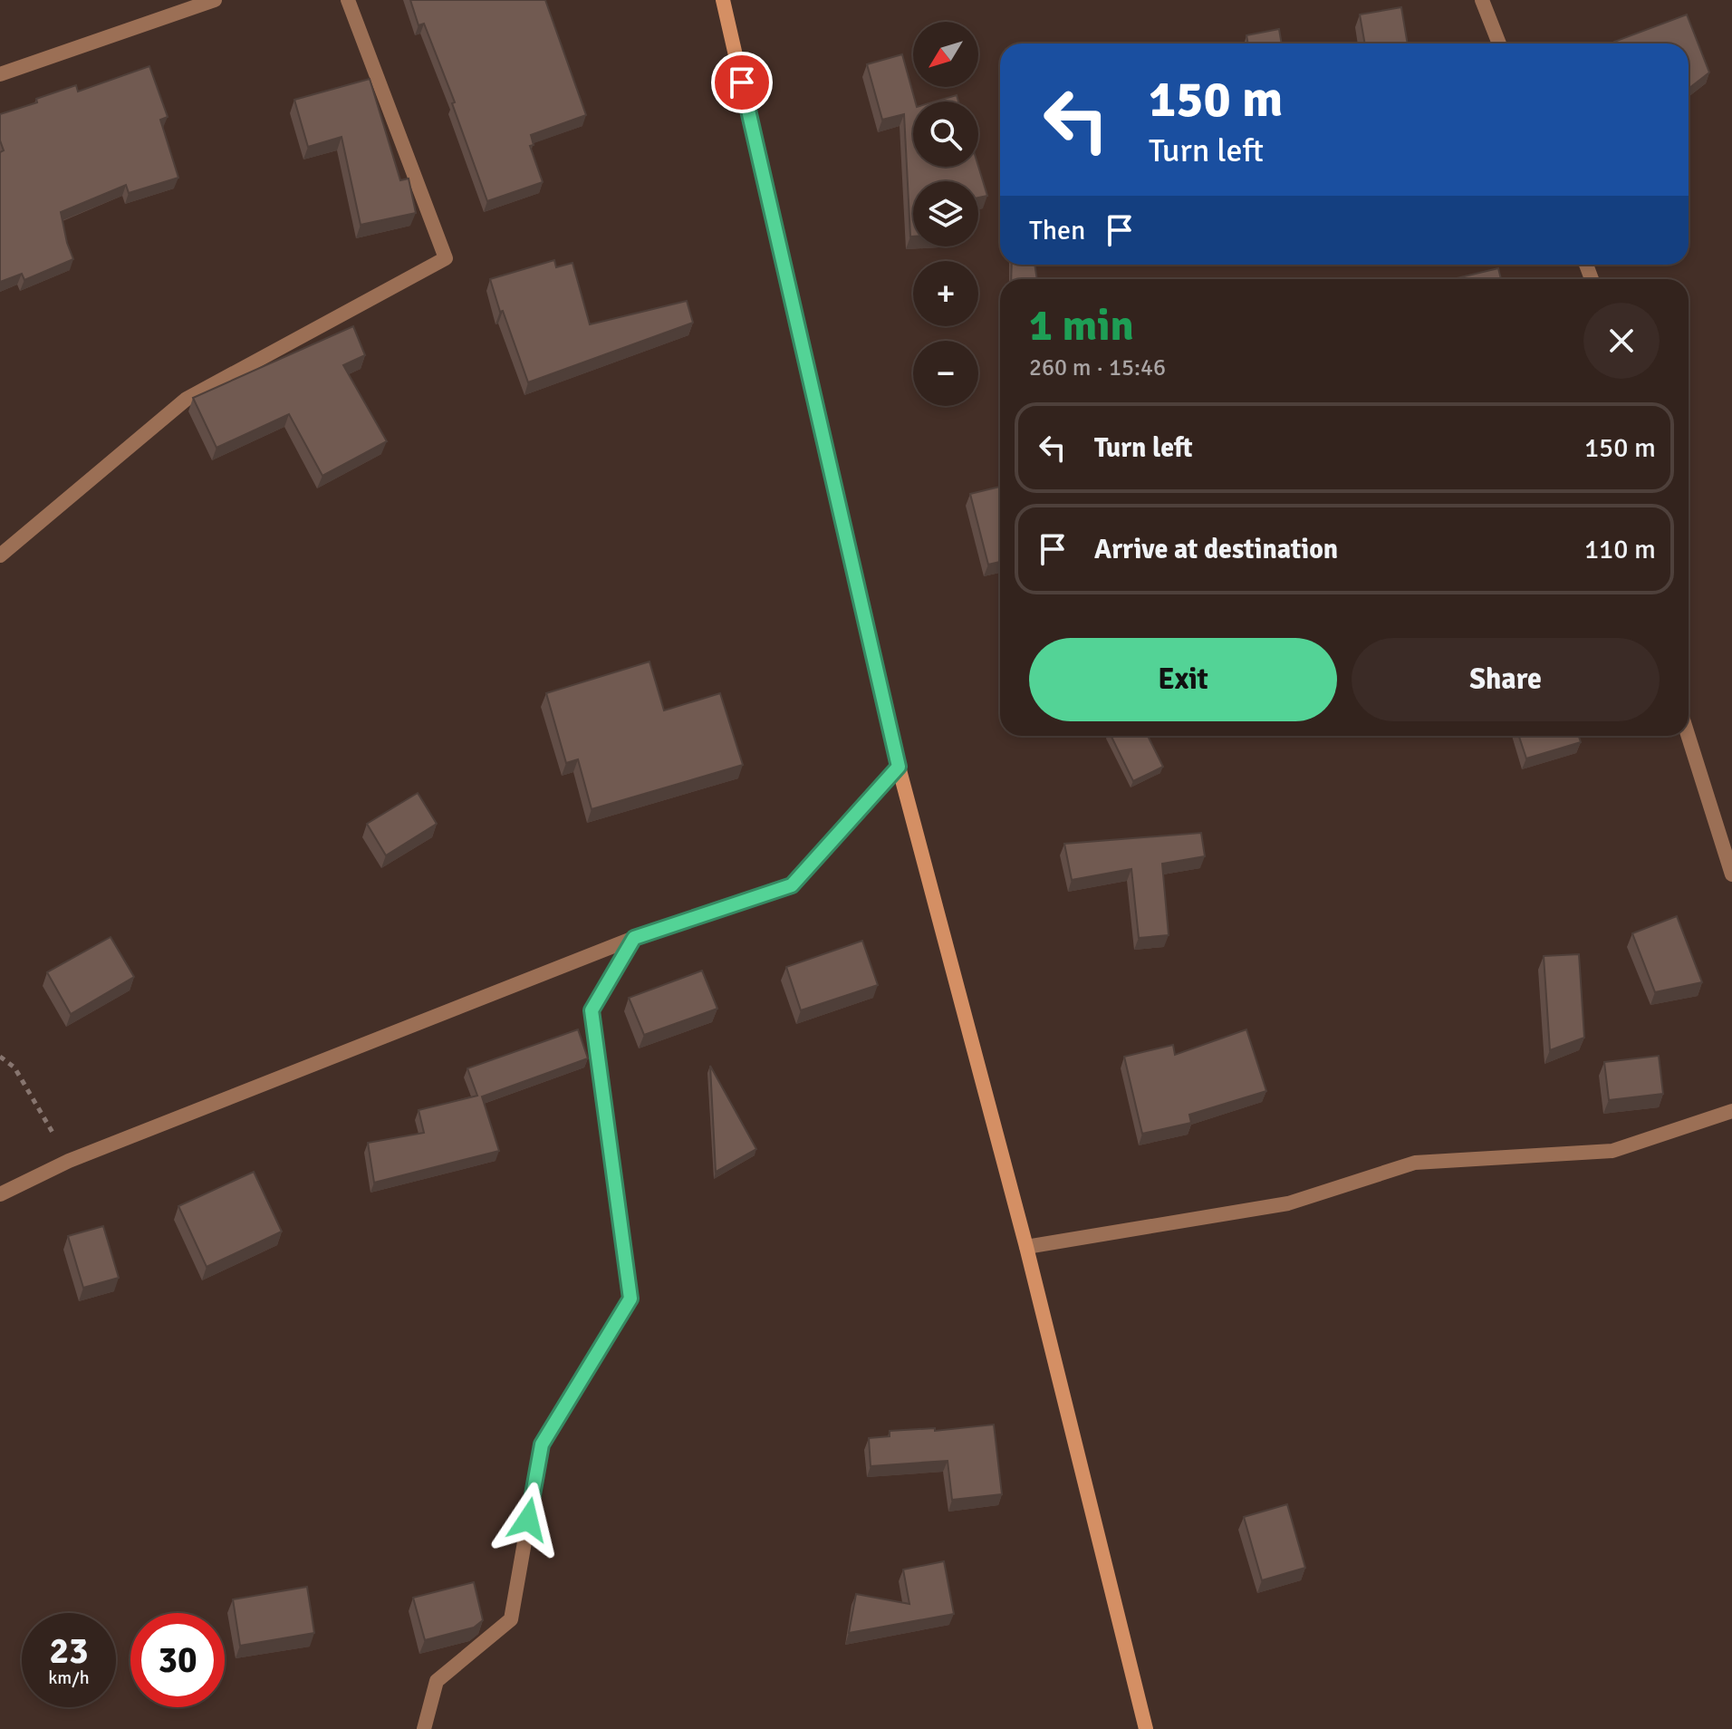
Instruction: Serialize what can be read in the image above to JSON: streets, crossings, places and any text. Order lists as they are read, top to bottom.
{
  "north": "bottom left",
  "page": {
    "map_buttons": ["+", "−"],
    "turn": ["150 m", "Turn left"],
    "then": "Then",
    "heading": ["1 min", "260 m · 15:46"],
    "list": [
      {
        "name": "Turn left",
        "value": "150 m"
      },
      {
        "name": "Arrive at destination",
        "value": "110 m"
      }
    ],
    "buttons": ["Exit", "Share"],
    "speed": "23 km/h",
    "limit": "30"
  }
}
